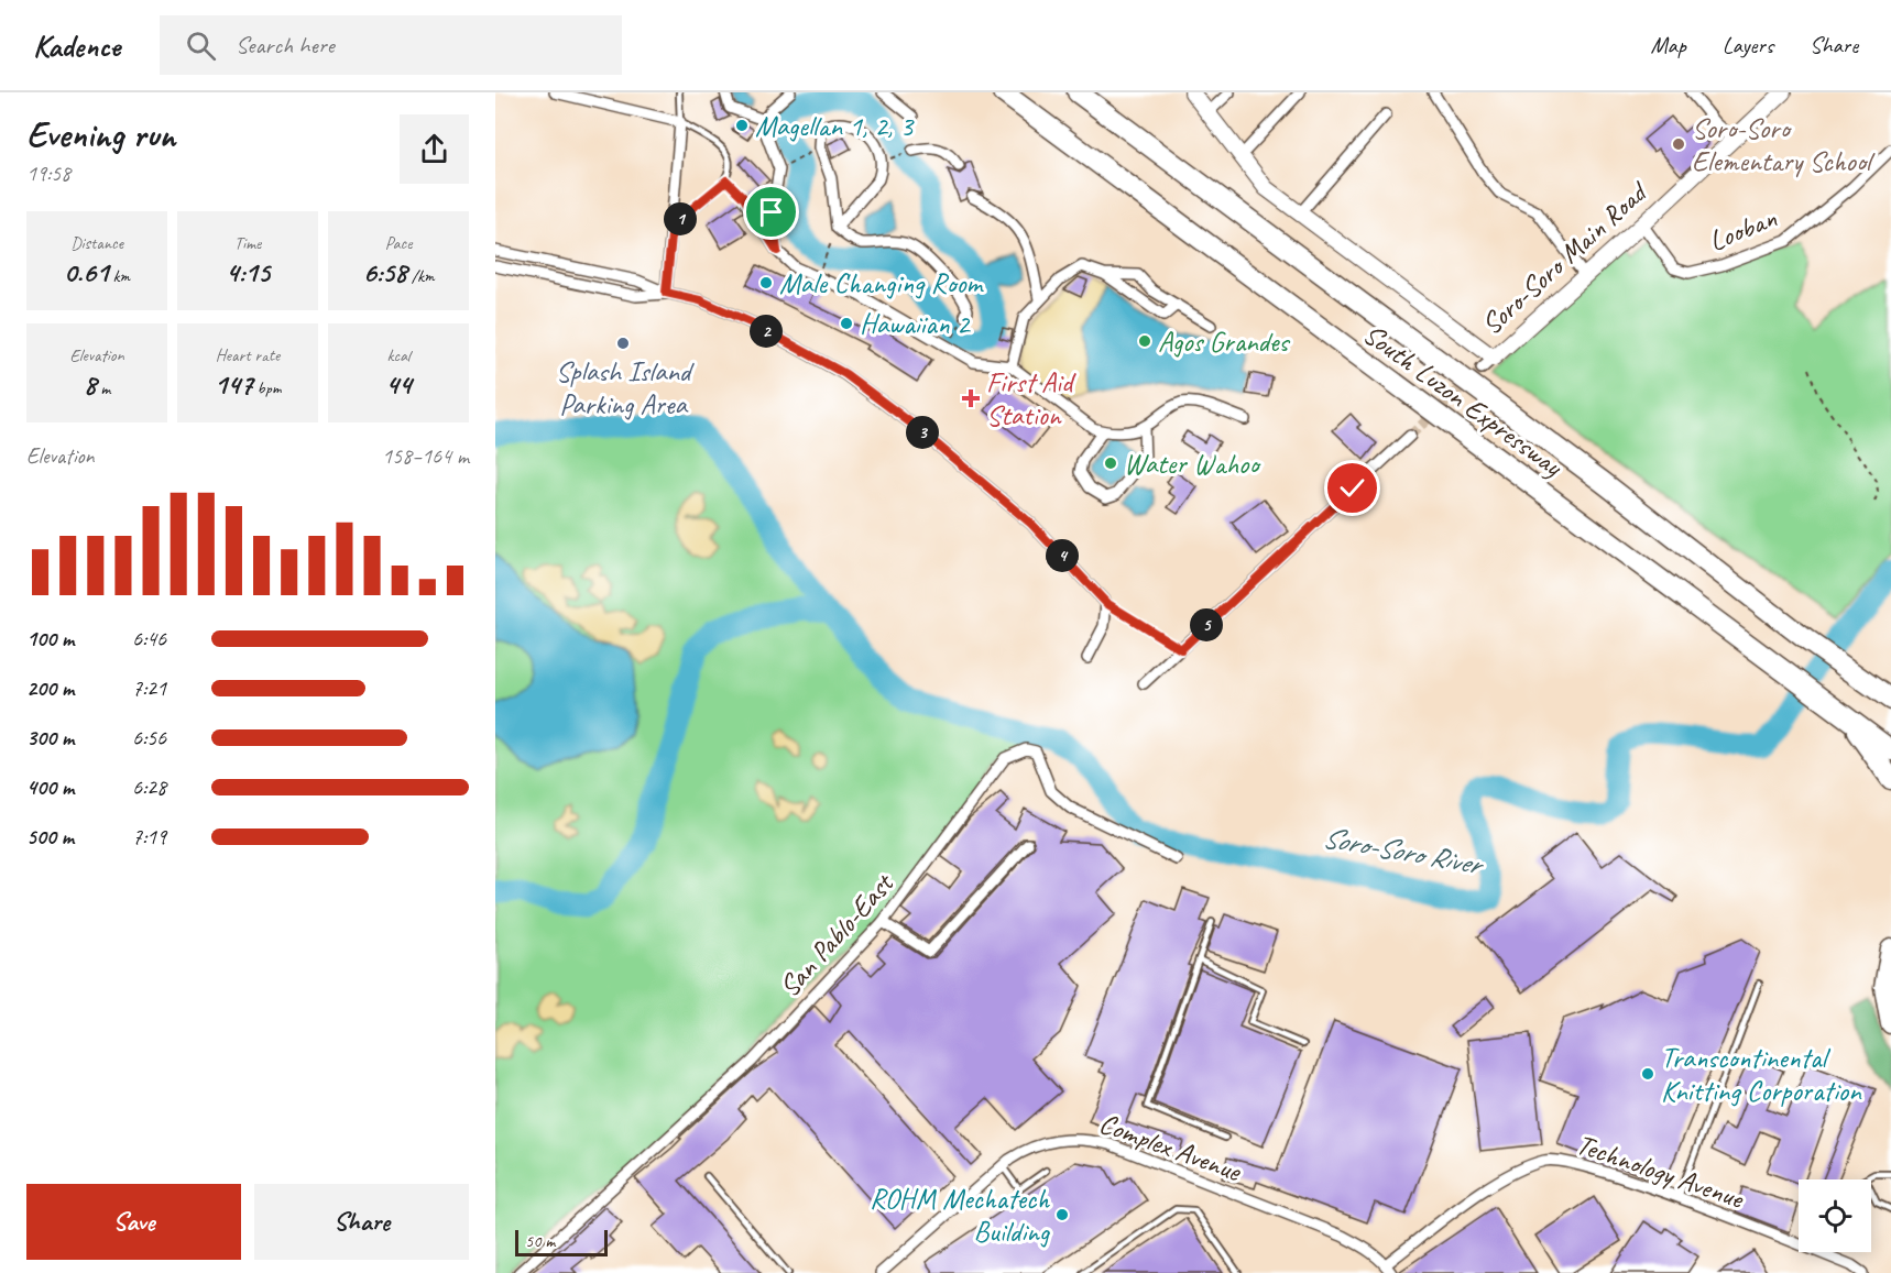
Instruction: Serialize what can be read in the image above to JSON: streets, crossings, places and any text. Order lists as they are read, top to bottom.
{
  "streets": {
    "highway": ["South Luzon Expressway"],
    "street": [
      "Looban",
      "Soro-Soro Main Road",
      "San Pablo-East",
      "Complex Avenue",
      "Technology Avenue"
    ]
  },
  "crossings": [
    ["Looban", "Soro-Soro Main Road"],
    ["Complex Avenue", "Technology Avenue"]
  ],
  "water": ["Soro-Soro River"],
  "places": {
    "other": [
      "Magellan 1, 2, 3",
      "Soro-Soro Elementary School",
      "Male Changing Room",
      "Hawaiian 2",
      "Agos Grandes",
      "Splash Island Parking Area",
      "Water Wahoo",
      "Transcontinental Knitting Corporation",
      "ROHM Mechatech Building"
    ],
    "health": ["First Aid Station"]
  },
  "scale_bar": "50 m",
  "page": {
    "header": "Kadence",
    "search": "Search here",
    "nav": ["Map", "Layers", "Share"],
    "heading": ["Evening run", "19:58"],
    "pins": [
      "1",
      "2",
      "3",
      "4",
      "5"
    ],
    "stats": [
      ["Distance", "0.61 km"],
      ["Time", "4:15"],
      ["Pace", "6:58 /km"],
      ["Elevation", "8 m"],
      ["Heart rate", "147 bpm"],
      ["kcal", "44"]
    ],
    "chart": ["Elevation", "158–164 m"],
    "list": [
      {
        "name": "100 m",
        "note": "6:46"
      },
      {
        "name": "200 m",
        "note": "7:21"
      },
      {
        "name": "300 m",
        "note": "6:56"
      },
      {
        "name": "400 m",
        "note": "6:28"
      },
      {
        "name": "500 m",
        "note": "7:19"
      }
    ],
    "buttons": ["Save", "Share"],
    "scale": "50 m"
  }
}
